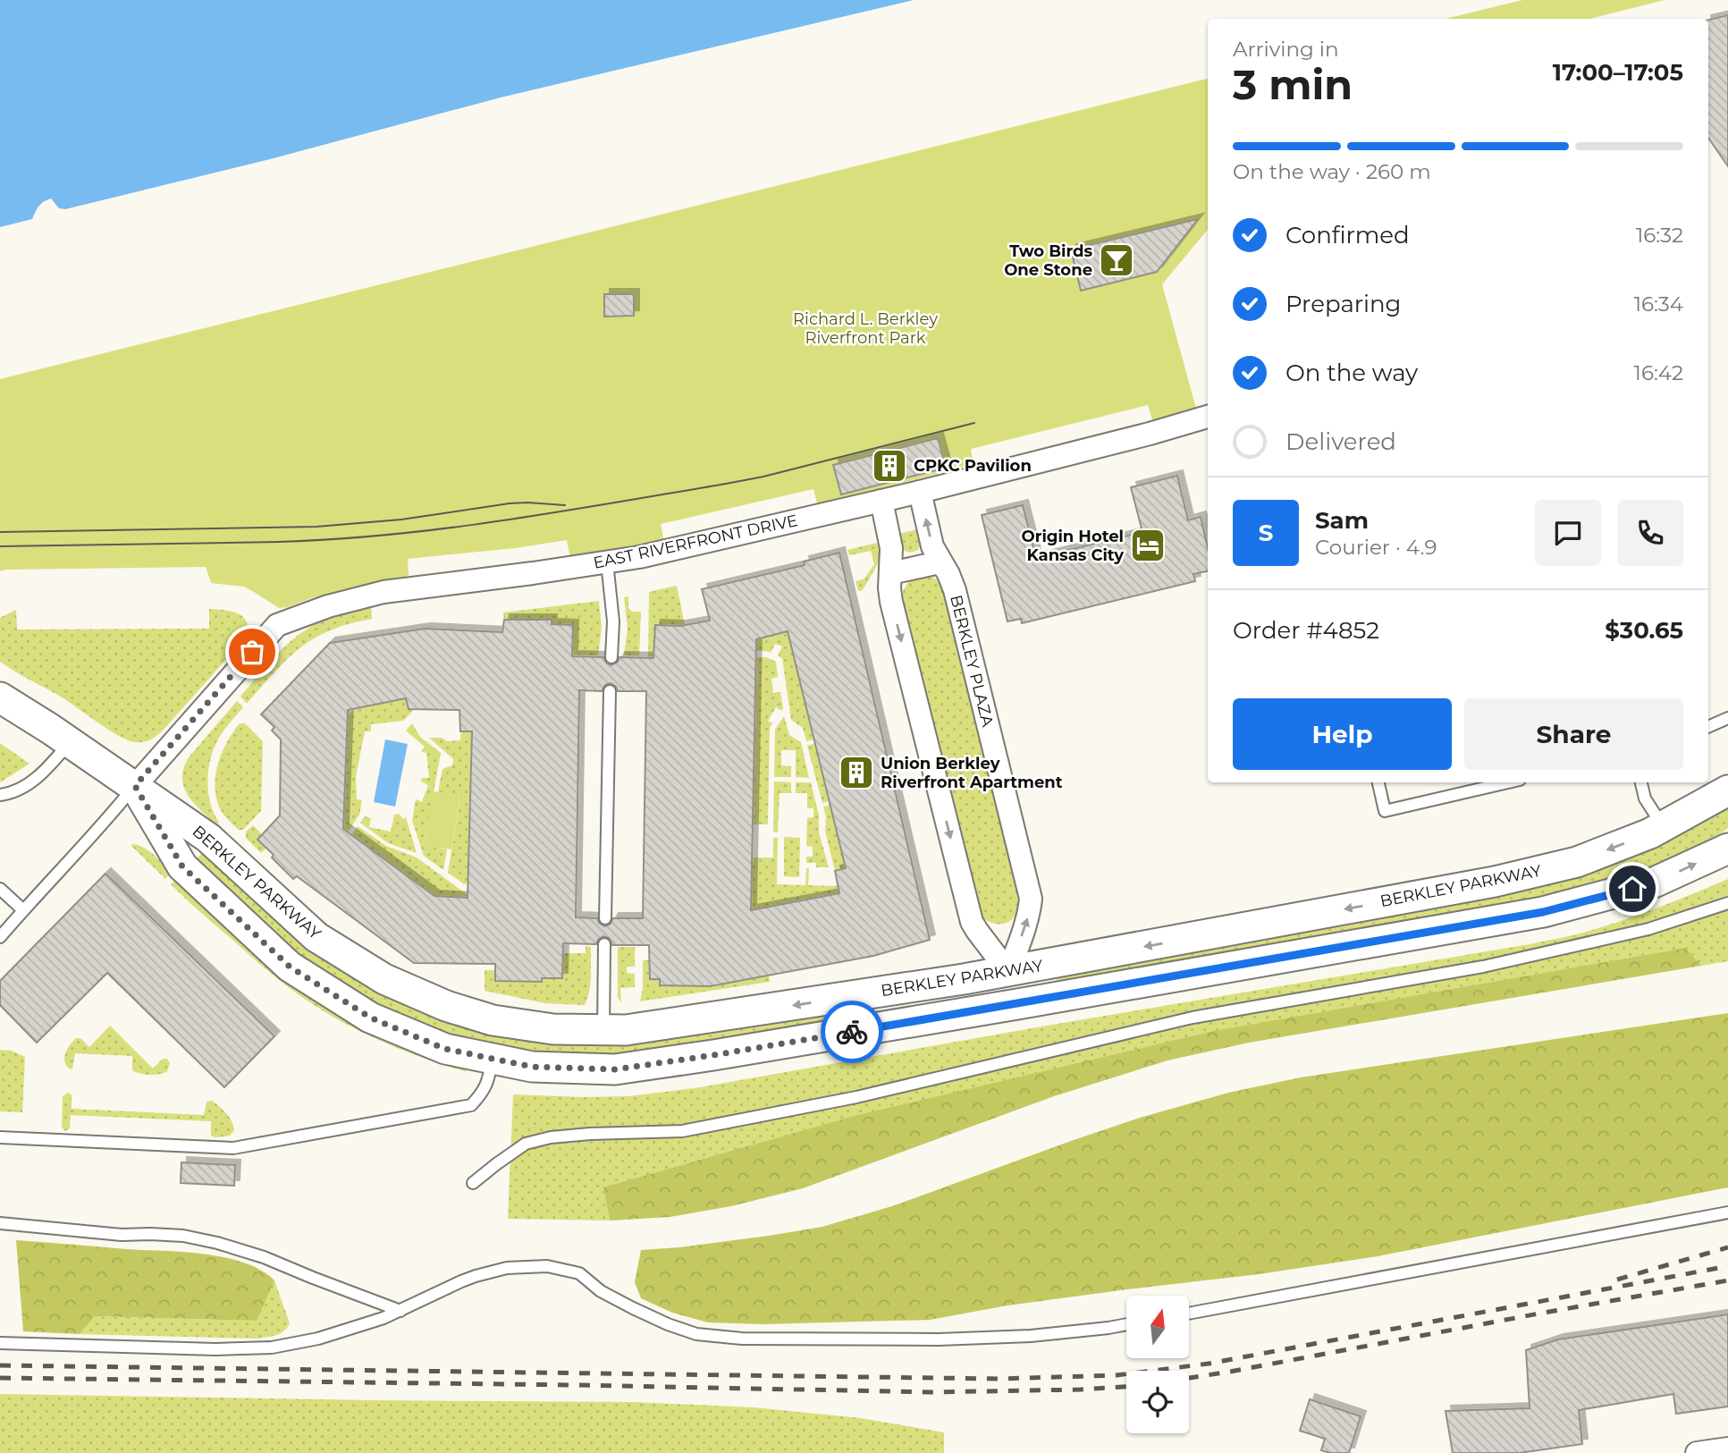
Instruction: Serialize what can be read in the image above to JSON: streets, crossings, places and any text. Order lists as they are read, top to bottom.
{
  "streets": {
    "main road": ["BERKLEY PARKWAY"],
    "street": ["EAST RIVERFRONT DRIVE", "BERKLEY PLAZA"]
  },
  "crossings": [
    ["EAST RIVERFRONT DRIVE", "BERKLEY PLAZA"],
    ["EAST RIVERFRONT DRIVE", "BERKLEY PARKWAY"],
    ["BERKLEY PLAZA", "BERKLEY PARKWAY"]
  ],
  "parks": ["Richard L. Berkley Riverfront Park"],
  "places": {
    "bar": ["Two Birds One Stone"],
    "building": ["CPKC Pavilion", "Union Berkley Riverfront Apartment"],
    "hotel": ["Origin Hotel Kansas City"]
  },
  "north": "top",
  "page": {
    "heading": ["3 min", "Arriving in", "17:00–17:05"],
    "panel": [
      "Sam",
      "Courier · 4.9",
      "Order #4852",
      "$30.65"
    ],
    "bar": "On the way · 260 m",
    "list": [
      ["Confirmed", "16:32"],
      ["Preparing", "16:34"],
      ["On the way", "16:42"],
      "Delivered"
    ],
    "round": "S",
    "buttons": ["Help", "Share"]
  }
}
